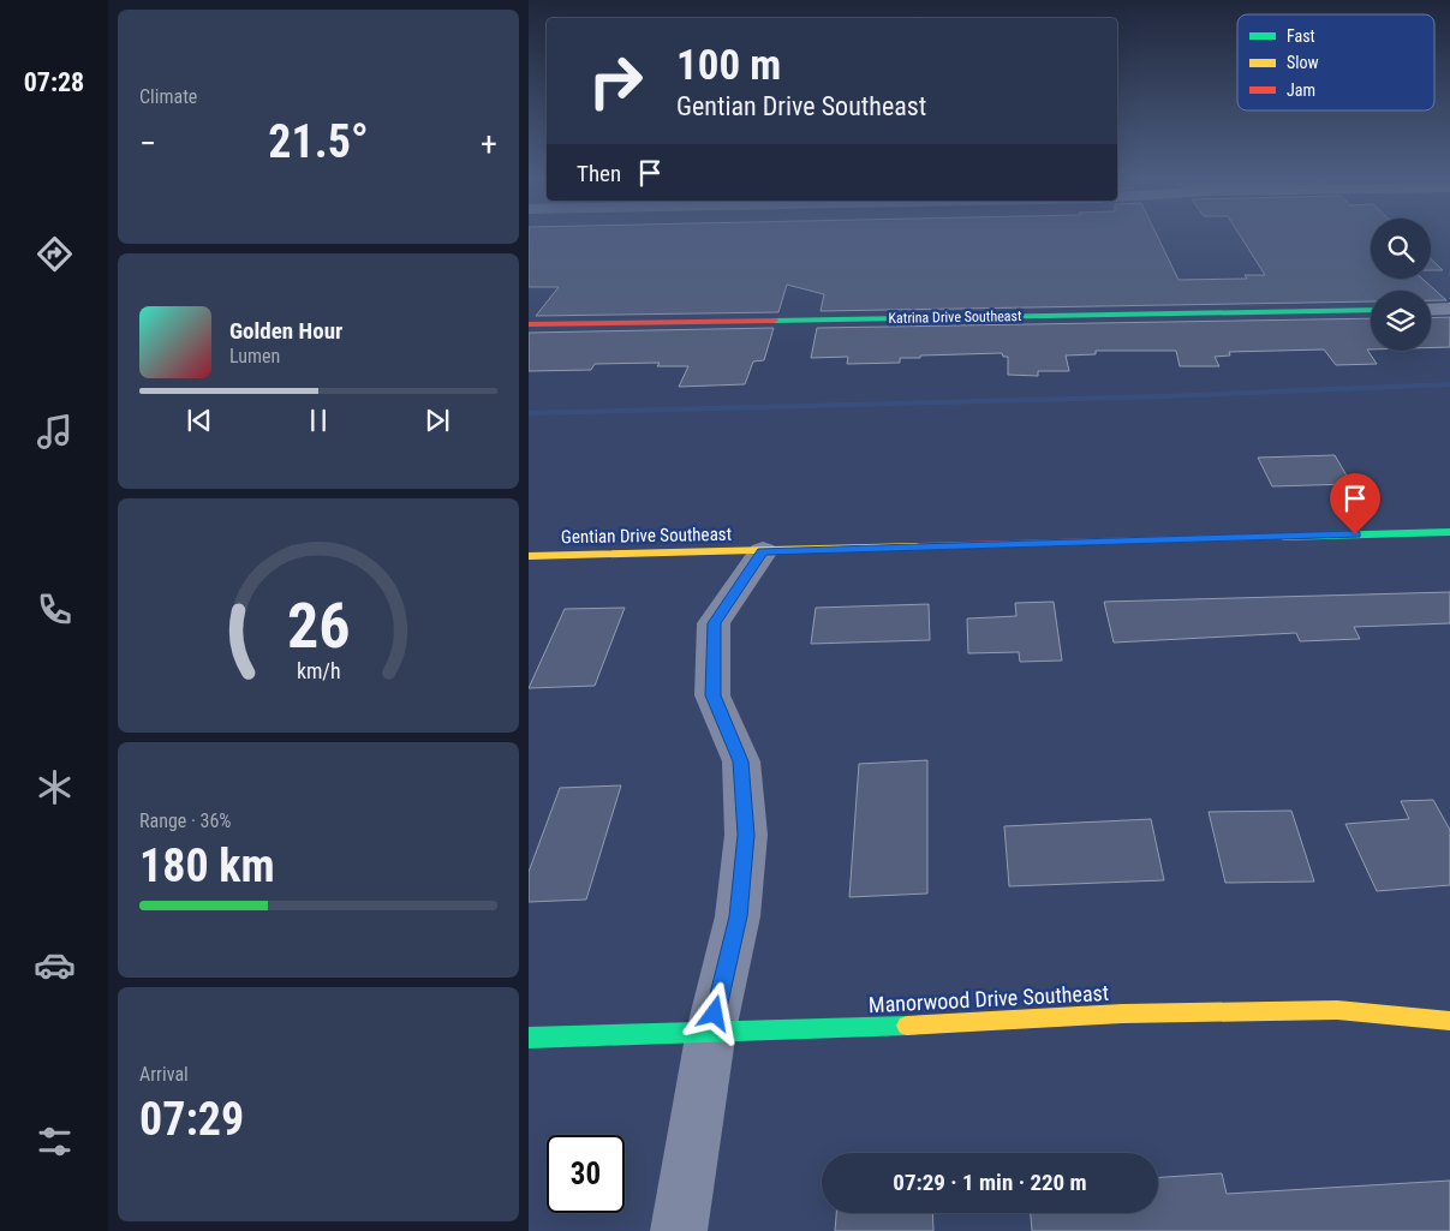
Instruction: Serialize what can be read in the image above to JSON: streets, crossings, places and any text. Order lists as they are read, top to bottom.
{
  "streets": {
    "street": ["Katrina Drive Southeast", "Gentian Drive Southeast", "Manorwood Drive Southeast"]
  },
  "legend": ["Fast", "Slow", "Jam"],
  "page": {
    "tabs": "07:28",
    "tile": [
      "Climate",
      ["Range · 36%", "180 km"],
      ["Arrival", "07:29"]
    ],
    "turn": ["100 m", "Gentian Drive Southeast"],
    "heat": ["−", "21.5°", "+"],
    "then": "Then",
    "song": ["Golden Hour", "Lumen"],
    "limit": "30",
    "trip": "07:29 · 1 min · 220 m",
    "gauge": ["26", "km/h"]
  }
}
